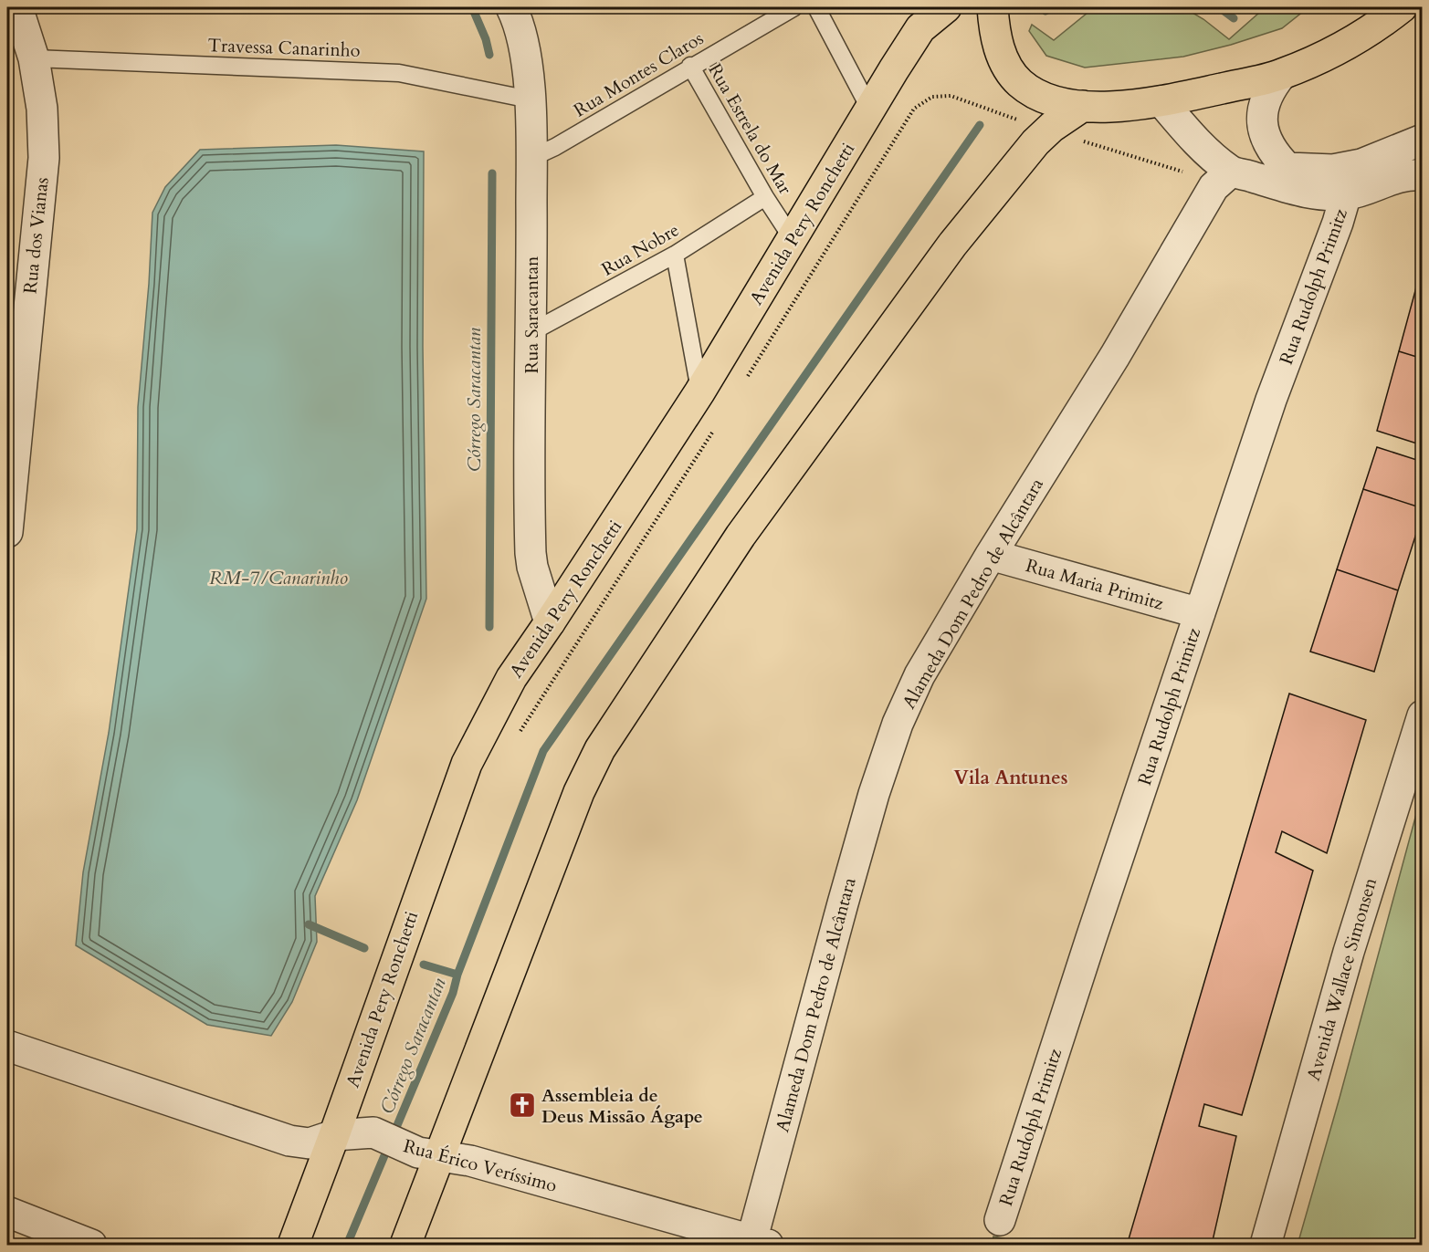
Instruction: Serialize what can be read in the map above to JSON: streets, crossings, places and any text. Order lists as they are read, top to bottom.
{
  "streets": {
    "main road": ["Avenida Pery Ronchetti"],
    "street": [
      "Rua dos Vianas",
      "Rua Rudolph Primitz",
      "Rua Saracantan",
      "Rua Maria Primitz",
      "Alameda Dom Pedro de Alcântara",
      "Avenida Wallace Simonsen",
      "Rua Érico Veríssimo"
    ],
    "lane": [
      "Travessa Canarinho",
      "Rua Montes Claros",
      "Rua Estrela do Mar",
      "Rua Nobre"
    ]
  },
  "crossings": [
    ["Travessa Canarinho", "Rua dos Vianas"],
    ["Travessa Canarinho", "Rua Saracantan"],
    ["Rua Montes Claros", "Rua Estrela do Mar"],
    ["Rua Montes Claros", "Rua Saracantan"],
    ["Rua Estrela do Mar", "Avenida Pery Ronchetti"],
    ["Rua Estrela do Mar", "Rua Nobre"],
    ["Avenida Pery Ronchetti", "Rua Saracantan"],
    ["Avenida Pery Ronchetti", "Rua Érico Veríssimo"],
    ["Rua Nobre", "Rua Saracantan"],
    ["Rua Rudolph Primitz", "Rua Maria Primitz"],
    ["Rua Maria Primitz", "Alameda Dom Pedro de Alcântara"],
    ["Alameda Dom Pedro de Alcântara", "Rua Érico Veríssimo"]
  ],
  "districts": ["Vila Antunes"],
  "water": ["Córrego Saracantan", "RM-7/Canarinho"],
  "places": {
    "church": ["Assembleia de Deus Missão Ágape"]
  }
}
